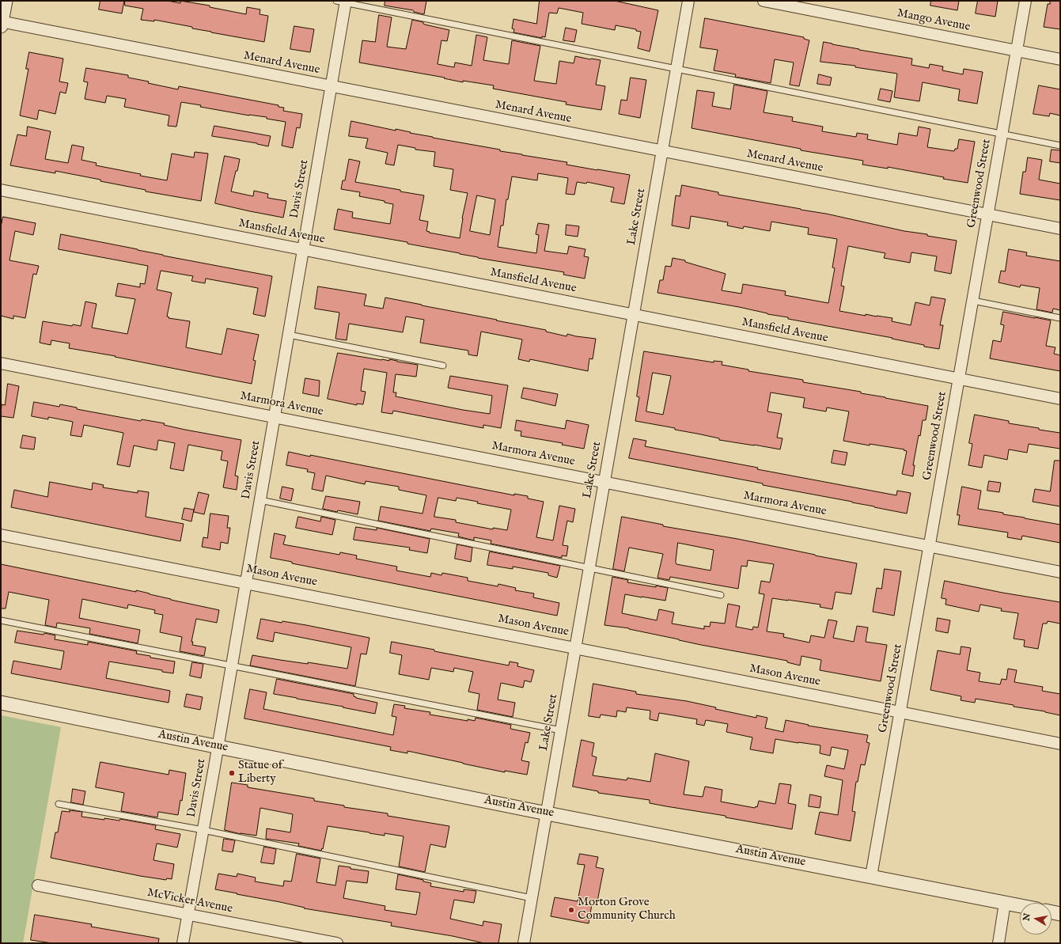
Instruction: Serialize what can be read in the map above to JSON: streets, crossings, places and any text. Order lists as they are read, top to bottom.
{
  "streets": {
    "street": [
      "Mango Avenue",
      "Menard Avenue",
      "Greenwood Street",
      "Davis Street",
      "Lake Street",
      "Mansfield Avenue",
      "Marmora Avenue",
      "Mason Avenue",
      "Austin Avenue",
      "McVicker Avenue"
    ]
  },
  "crossings": [
    ["Mango Avenue", "Greenwood Street"],
    ["Menard Avenue", "Greenwood Street"],
    ["Menard Avenue", "Davis Street"],
    ["Menard Avenue", "Lake Street"],
    ["Greenwood Street", "Mansfield Avenue"],
    ["Greenwood Street", "Marmora Avenue"],
    ["Greenwood Street", "Mason Avenue"],
    ["Greenwood Street", "Austin Avenue"],
    ["Davis Street", "Mansfield Avenue"],
    ["Davis Street", "Marmora Avenue"],
    ["Davis Street", "Mason Avenue"],
    ["Davis Street", "Austin Avenue"],
    ["Davis Street", "McVicker Avenue"],
    ["Lake Street", "Mansfield Avenue"],
    ["Lake Street", "Marmora Avenue"],
    ["Lake Street", "Mason Avenue"],
    ["Lake Street", "Austin Avenue"]
  ],
  "places": ["Statue of Liberty", "Morton Grove Community Church"],
  "north": "left"
}
